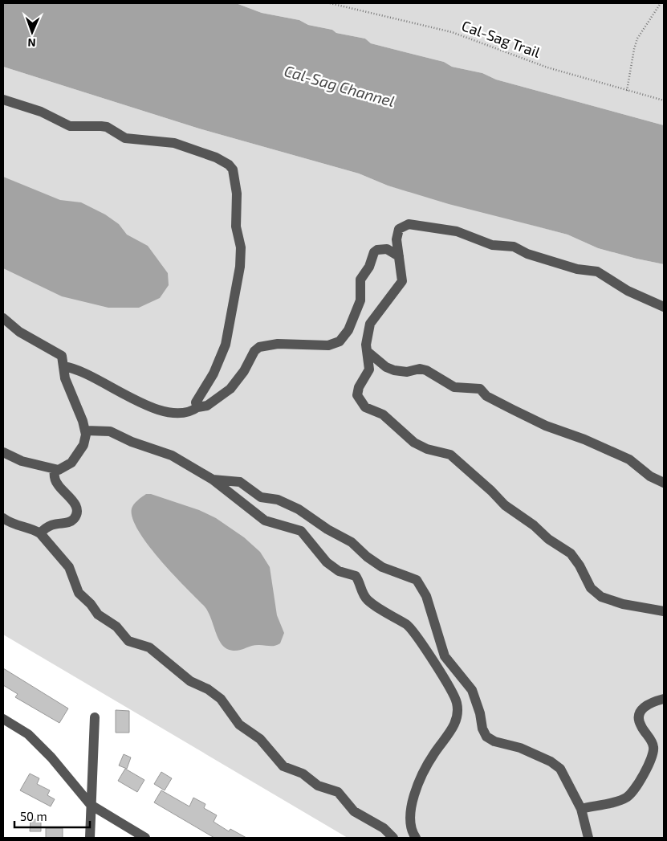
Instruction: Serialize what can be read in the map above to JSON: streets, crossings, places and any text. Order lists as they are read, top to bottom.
{
  "streets": {
    "path": ["Cal-Sag Trail"]
  },
  "water": ["Cal-Sag Channel"],
  "scale_bar": "50 m",
  "north": "bottom"
}
